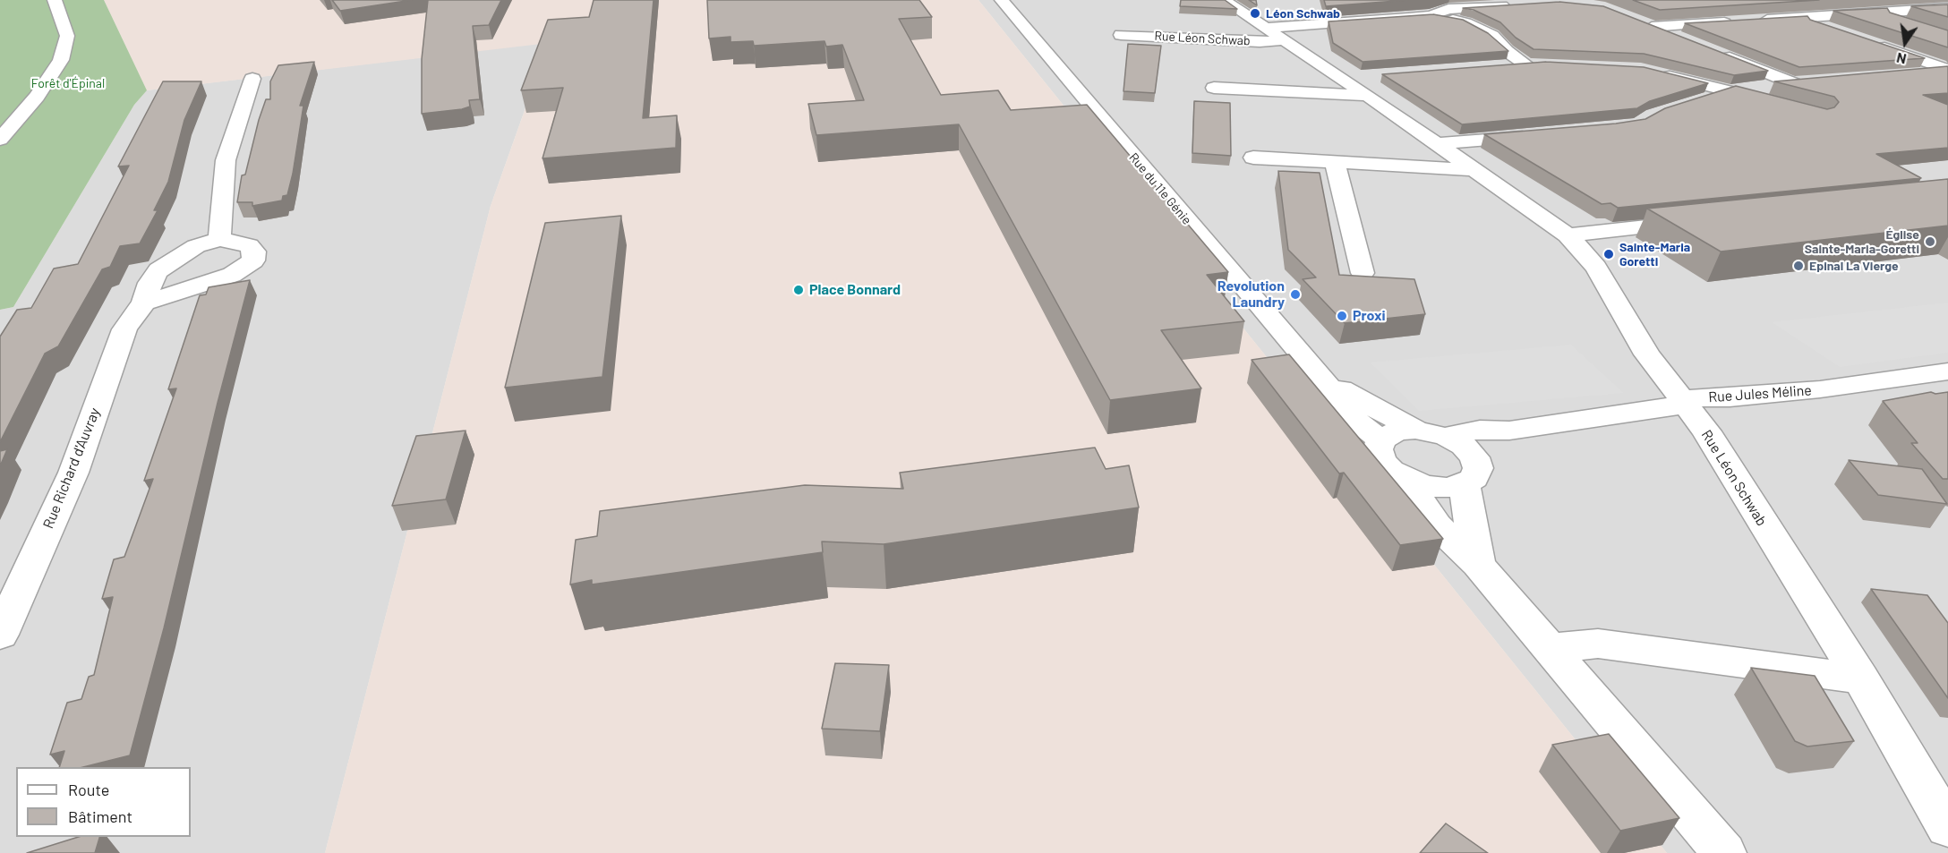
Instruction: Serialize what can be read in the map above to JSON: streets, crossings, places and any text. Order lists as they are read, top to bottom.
{
  "streets": {
    "street": [
      "Rue Léon Schwab",
      "Rue du 11e Génie",
      "Rue Jules Méline",
      "Rue Richard d'Auvray"
    ]
  },
  "crossings": [
    ["Rue Léon Schwab", "Rue Jules Méline"]
  ],
  "parks": ["Forêt d'Épinal"],
  "places": [
    "Léon Schwab",
    "Église Sainte-Maria-Goretti",
    "Sainte-Maria Goretti",
    "Epinal La Vierge",
    "Place Bonnard",
    "Revolution Laundry",
    "Proxi"
  ],
  "legend": ["Route", "Bâtiment"],
  "north": "bottom"
}
